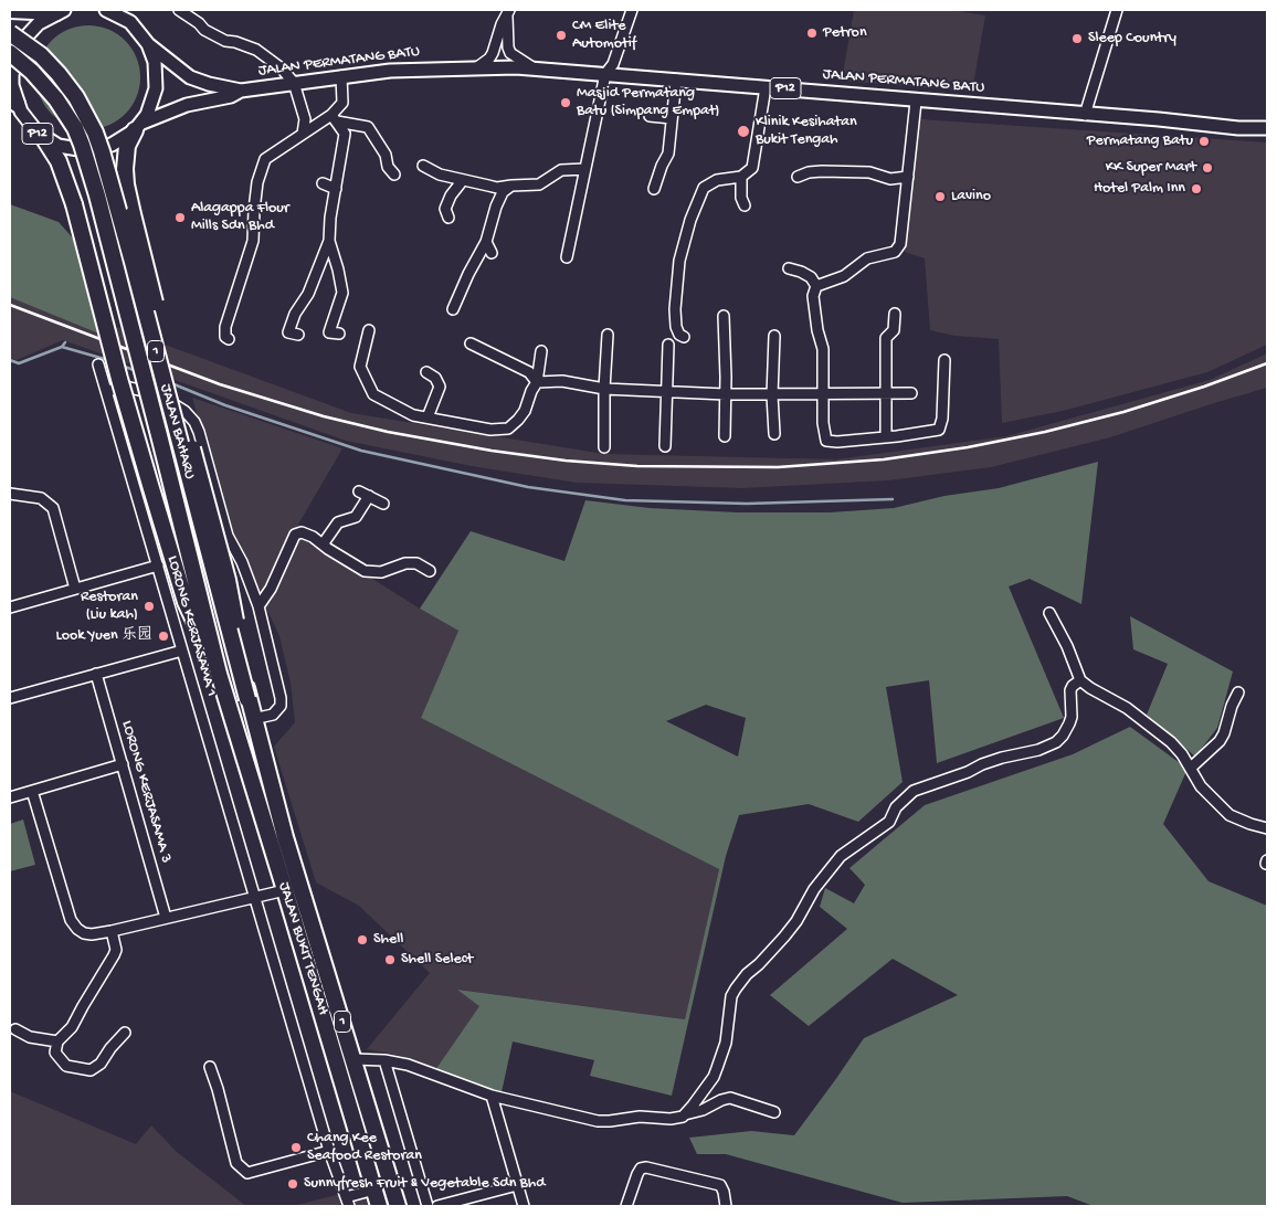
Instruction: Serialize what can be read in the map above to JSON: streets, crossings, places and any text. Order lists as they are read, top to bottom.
{
  "streets": {
    "highway": ["1", "JALAN BAHARU", "JALAN BUKIT TENGAH"],
    "main road": ["JALAN PERMATANG BATU", "P12"],
    "street": ["LORONG KERJASAMA 1", "LORONG KERJASAMA 3"]
  },
  "crossings": [
    ["JALAN PERMATANG BATU", "P12"],
    ["JALAN BAHARU", "JALAN BUKIT TENGAH"]
  ],
  "places": [
    "Petron",
    "CM Elite Automotif",
    "Sleep Country",
    "Masjid Permatang Batu (Simpang Empat)",
    "Klinik Kesihatan Bukit Tengah",
    "Permatang Batu",
    "KK Super Mart",
    "Hotel Palm Inn",
    "Lavino",
    "Alagappa Flour Mills Sdn Bhd",
    "Restoran (Liu kah)",
    "Look Yuen 乐园",
    "Shell",
    "Shell Select",
    "Chang Kee Seafood Restoran",
    "Sunnyfresh Fruit & Vegetable Sdn Bhd"
  ]
}
